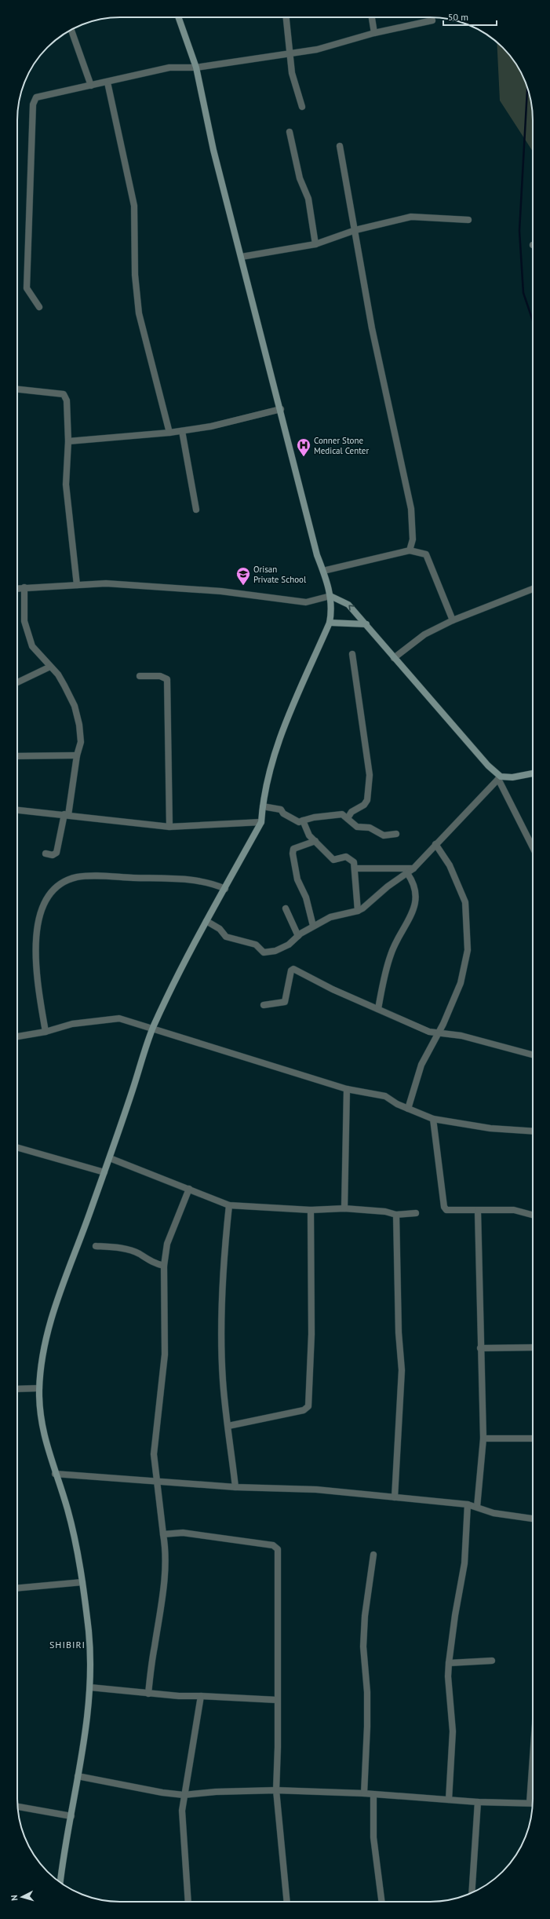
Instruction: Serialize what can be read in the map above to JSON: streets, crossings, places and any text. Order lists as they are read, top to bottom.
{
  "districts": ["SHIBIRI"],
  "places": {
    "hospital": ["Conner Stone Medical Center"],
    "school or university": ["Orisan Private School"]
  },
  "scale_bar": "50 m",
  "north": "left"
}
